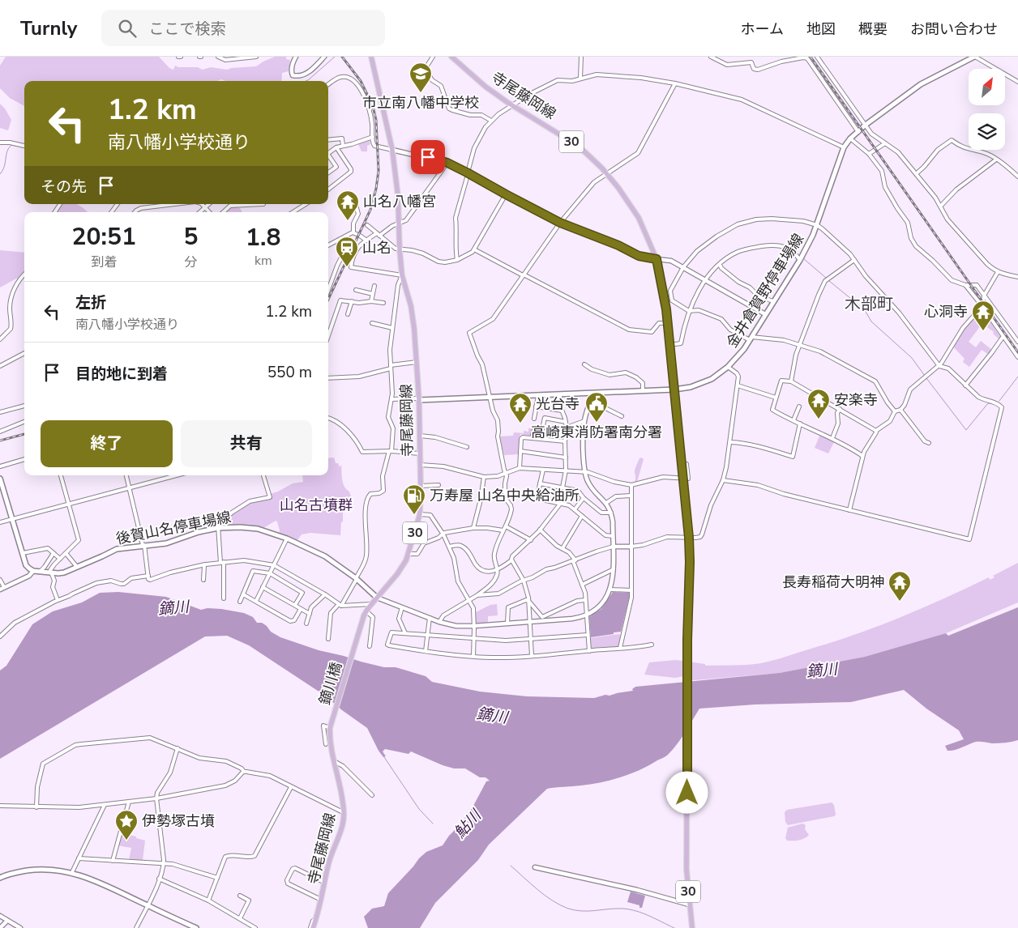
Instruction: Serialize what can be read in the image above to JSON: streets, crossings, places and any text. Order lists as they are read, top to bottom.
{
  "streets": {
    "main road": [
      "寺尾藤岡線",
      "30",
      "金井倉賀野停車場線",
      "後賀山名停車場線",
      "鏑川橋"
    ]
  },
  "crossings": [
    ["寺尾藤岡線", "金井倉賀野停車場線"],
    ["寺尾藤岡線", "後賀山名停車場線"],
    ["寺尾藤岡線", "鏑川橋"]
  ],
  "districts": ["木部町"],
  "water": ["鏑川", "鮎川"],
  "parks": ["山名古墳群"],
  "places": {
    "school or university": ["市立南八幡中学校"],
    "temple": [
      "山名八幡宮",
      "心洞寺",
      "安楽寺",
      "光台寺",
      "長寿稲荷大明神"
    ],
    "station": ["山名"],
    "public building": ["高崎東消防署南分署"],
    "fuel station": ["万寿屋 山名中央給油所"],
    "place": ["伊勢塚古墳"]
  },
  "north": "top right",
  "page": {
    "header": "Turnly",
    "search": "ここで検索",
    "nav": [
      "ホーム",
      "地図",
      "概要",
      "お問い合わせ"
    ],
    "turn": ["1.2 km", "南八幡小学校通り"],
    "then": "その先",
    "eta": [
      "20:51",
      "到着",
      "5",
      "分",
      "1.8",
      "km"
    ],
    "list": [
      {
        "name": "左折",
        "note": "南八幡小学校通り",
        "value": "1.2 km"
      },
      {
        "name": "目的地に到着",
        "value": "550 m"
      }
    ],
    "buttons": ["終了", "共有"]
  }
}
